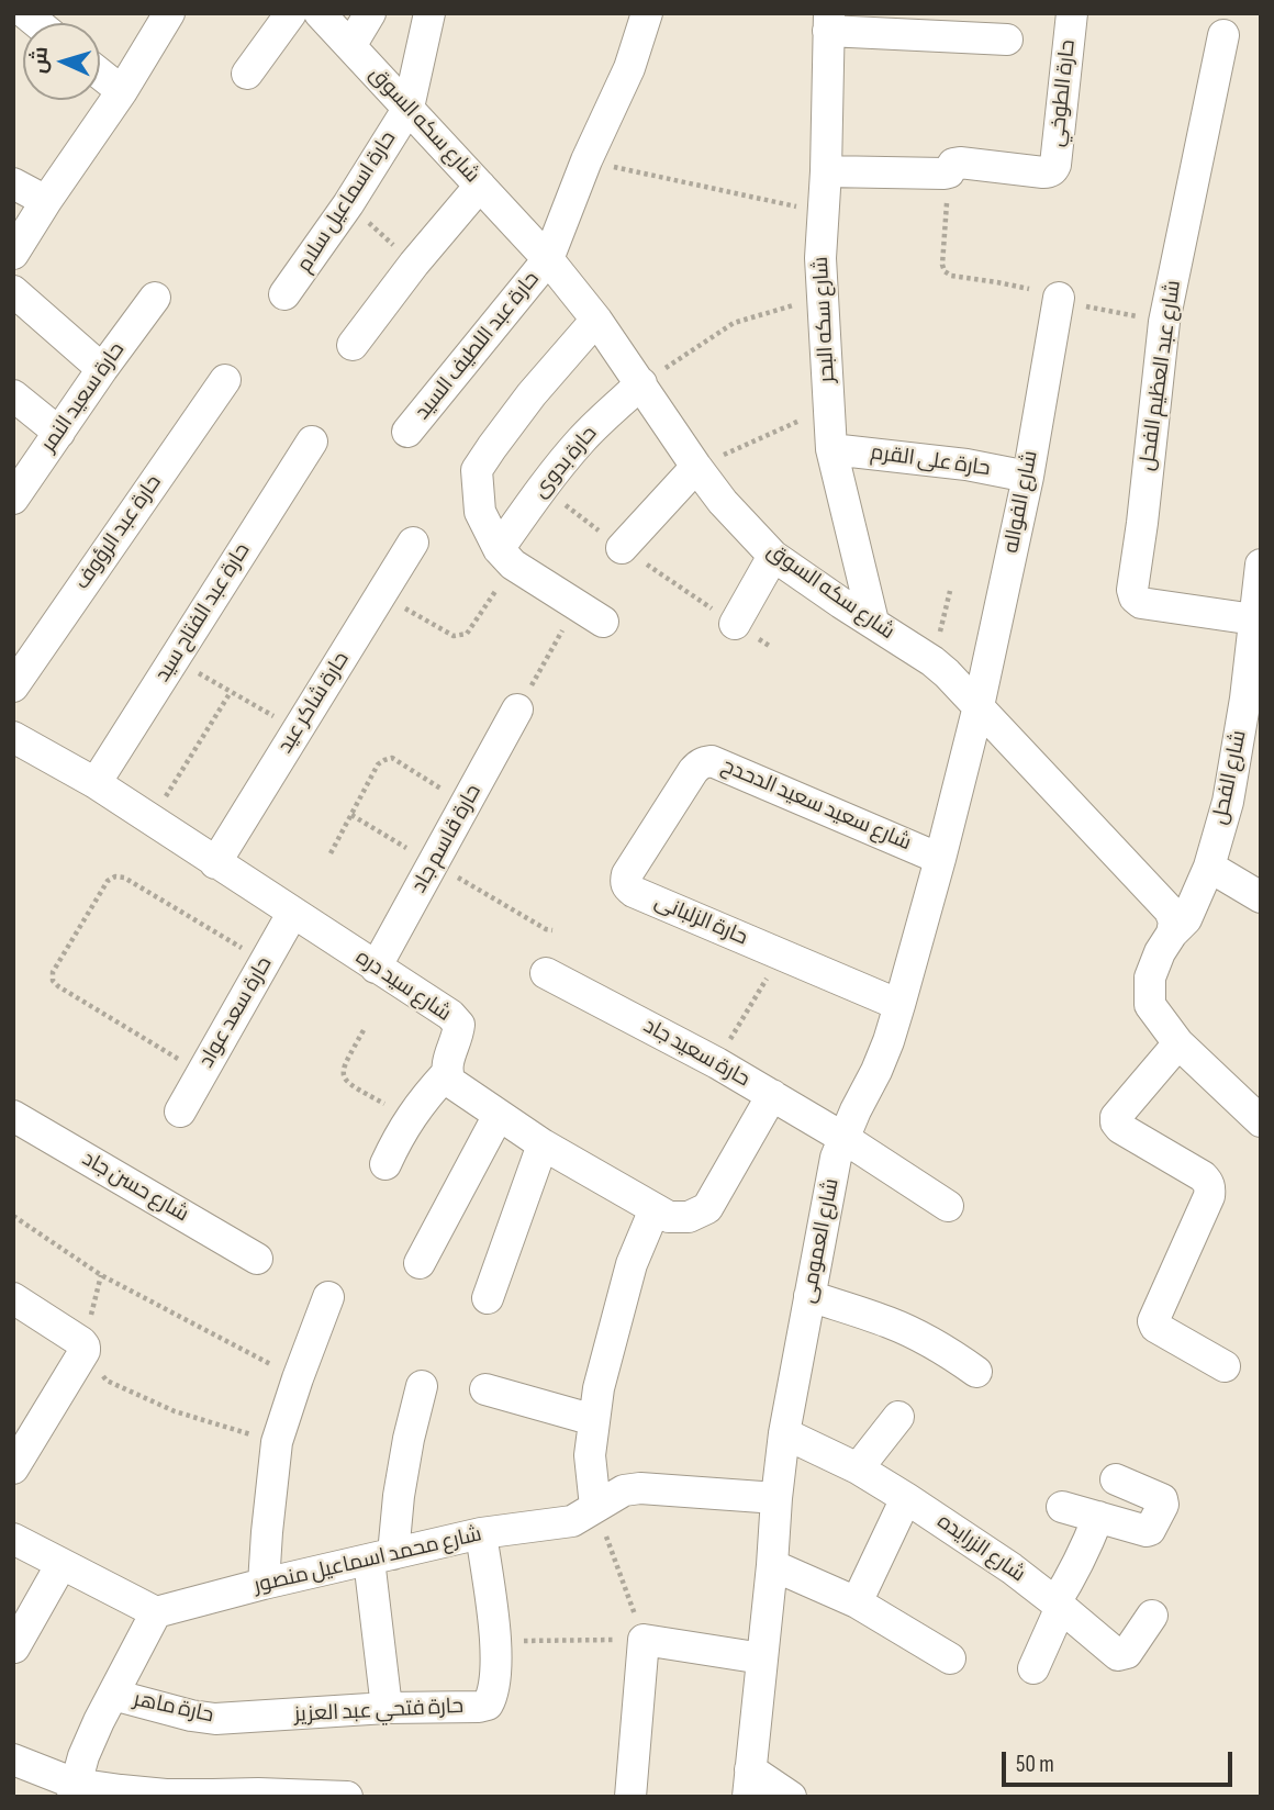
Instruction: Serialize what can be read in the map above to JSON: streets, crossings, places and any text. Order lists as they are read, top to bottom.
{
  "streets": {
    "street": [
      "حارة الطوخي",
      "شارع سكه السوق",
      "حارة اسماعيل سلام",
      "شارع سكه البحر",
      "حارة عبد اللطيف السيد",
      "شارع عبد العظيم الفحل",
      "حارة سعيد النمر",
      "حارة على القرم",
      "حارة بدوى",
      "شارع الفواله",
      "حارة عبد الرؤوف",
      "حارة عبد الفتاح سيد",
      "حارة شاكر عيد",
      "شارع الفحل",
      "شارع سعيد سعيد الدحدح",
      "حارة قاسم جاد",
      "حارة الزلبانى",
      "شارع سيد دره",
      "حارة سعد عواد",
      "حارة سعيد جاد",
      "شارع حسن جاد",
      "شارع العمومى",
      "شارع الزرايده",
      "شارع محمد اسماعيل منصور",
      "حارة ماهر",
      "حارة فتحي عبد العزيز"
    ]
  },
  "crossings": [
    ["حارة الطوخي", "شارع سكه البحر"],
    ["شارع سكه السوق", "حارة اسماعيل سلام"],
    ["شارع سكه السوق", "شارع سكه البحر"],
    ["شارع سكه السوق", "حارة عبد اللطيف السيد"],
    ["شارع سكه السوق", "حارة بدوى"],
    ["شارع سكه السوق", "شارع الفواله"],
    ["شارع سكه السوق", "شارع الفحل"],
    ["شارع سكه السوق", "شارع العمومى"],
    ["شارع سكه البحر", "حارة على القرم"],
    ["شارع عبد العظيم الفحل", "شارع الفحل"],
    ["حارة على القرم", "شارع الفواله"],
    ["شارع الفواله", "شارع العمومى"],
    ["حارة عبد الفتاح سيد", "شارع سيد دره"],
    ["حارة شاكر عيد", "شارع سيد دره"],
    ["شارع سعيد سعيد الدحدح", "حارة الزلبانى"],
    ["شارع سعيد سعيد الدحدح", "شارع العمومى"],
    ["حارة قاسم جاد", "شارع سيد دره"],
    ["حارة الزلبانى", "شارع العمومى"],
    ["شارع سيد دره", "حارة سعد عواد"],
    ["حارة سعيد جاد", "شارع العمومى"],
    ["شارع العمومى", "شارع الزرايده"],
    ["شارع العمومى", "شارع محمد اسماعيل منصور"],
    ["شارع محمد اسماعيل منصور", "حارة فتحي عبد العزيز"],
    ["حارة ماهر", "حارة فتحي عبد العزيز"]
  ],
  "scale_bar": "50 m",
  "north": "left"
}
